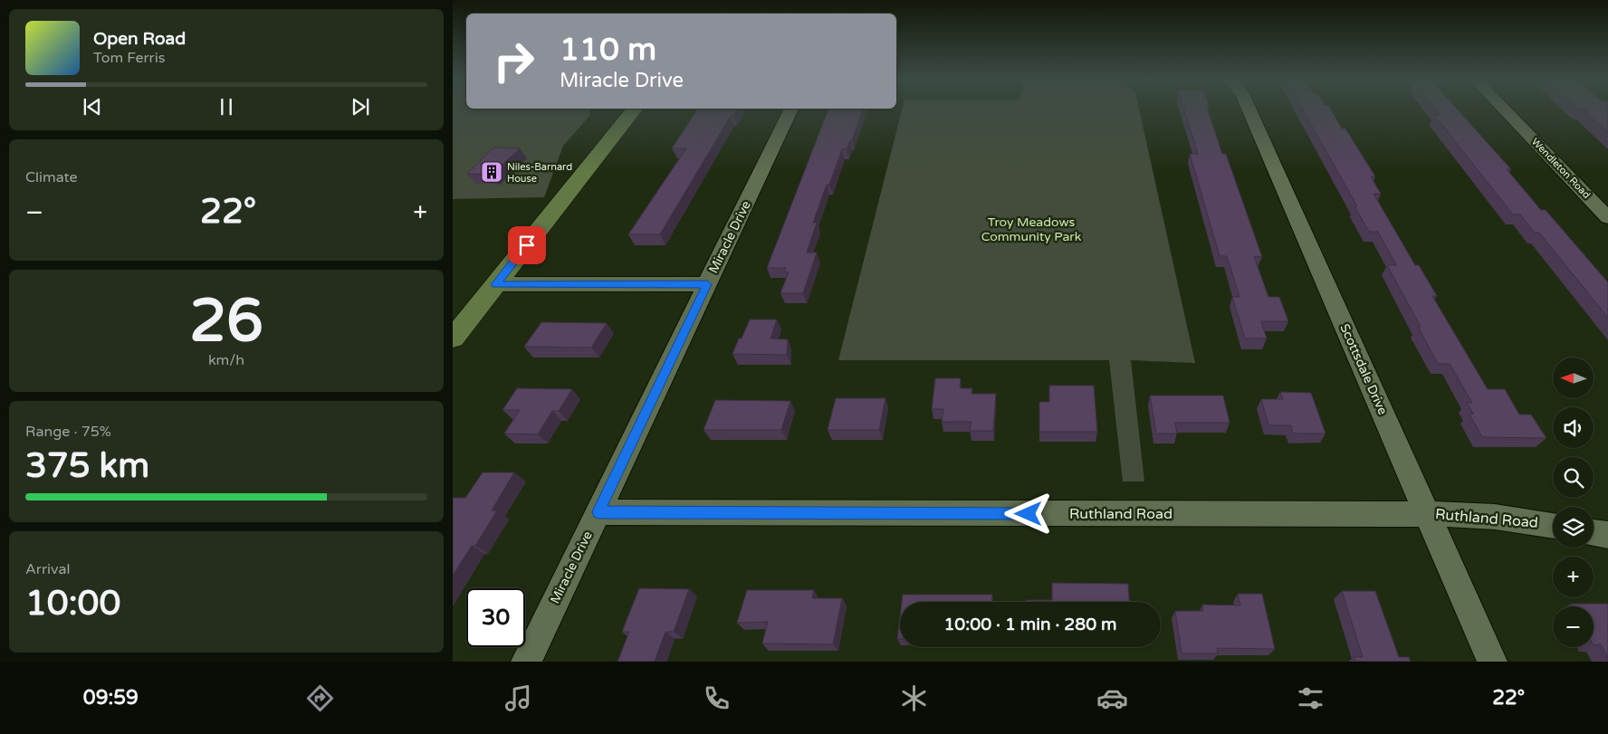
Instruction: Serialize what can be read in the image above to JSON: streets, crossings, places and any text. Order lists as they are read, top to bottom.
{
  "streets": {
    "street": [
      "Wendleton Road",
      "Miracle Drive",
      "Scottsdale Drive",
      "Ruthland Road"
    ]
  },
  "crossings": [
    ["Miracle Drive", "Ruthland Road"],
    ["Scottsdale Drive", "Ruthland Road"]
  ],
  "parks": ["Troy Meadows Community Park"],
  "places": {
    "building": ["Niles-Barnard House"]
  },
  "north": "left",
  "page": {
    "turn": ["110 m", "Miracle Drive"],
    "song": ["Open Road", "Tom Ferris"],
    "tile": [
      "Climate",
      ["26", "km/h"],
      ["Range · 75%", "375 km"],
      ["Arrival", "10:00"]
    ],
    "heat": ["−", "22°", "+"],
    "map_buttons": ["+", "−"],
    "limit": "30",
    "trip": "10:00 · 1 min · 280 m",
    "tabs": ["09:59", "22°"]
  }
}
